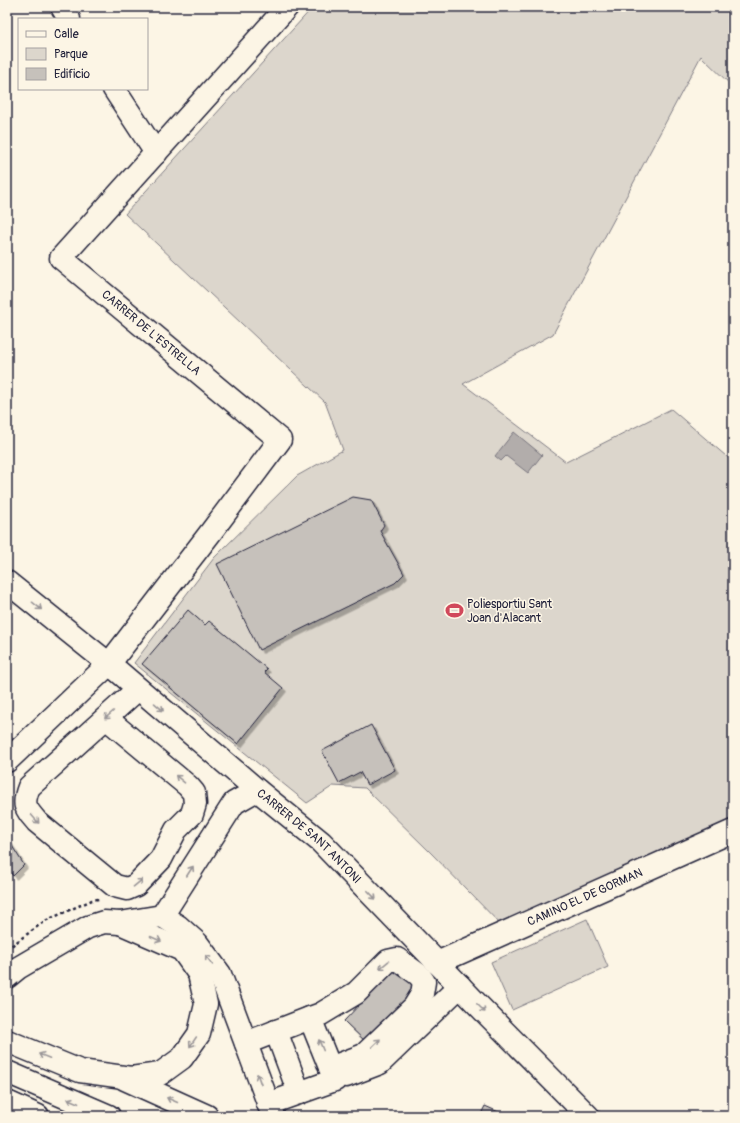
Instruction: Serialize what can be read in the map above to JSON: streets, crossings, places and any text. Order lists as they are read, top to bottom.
{
  "streets": {
    "street": ["CARRER DE L'ESTRELLA", "CARRER DE SANT ANTONI", "CAMINO EL DE GORMAN"]
  },
  "crossings": [
    ["CARRER DE L'ESTRELLA", "CARRER DE SANT ANTONI"],
    ["CARRER DE SANT ANTONI", "CAMINO EL DE GORMAN"]
  ],
  "one_way": ["CARRER DE SANT ANTONI"],
  "places": {
    "sports": ["Poliesportiu Sant Joan d'Alacant"]
  },
  "legend": ["Calle", "Parque", "Edificio"]
}
